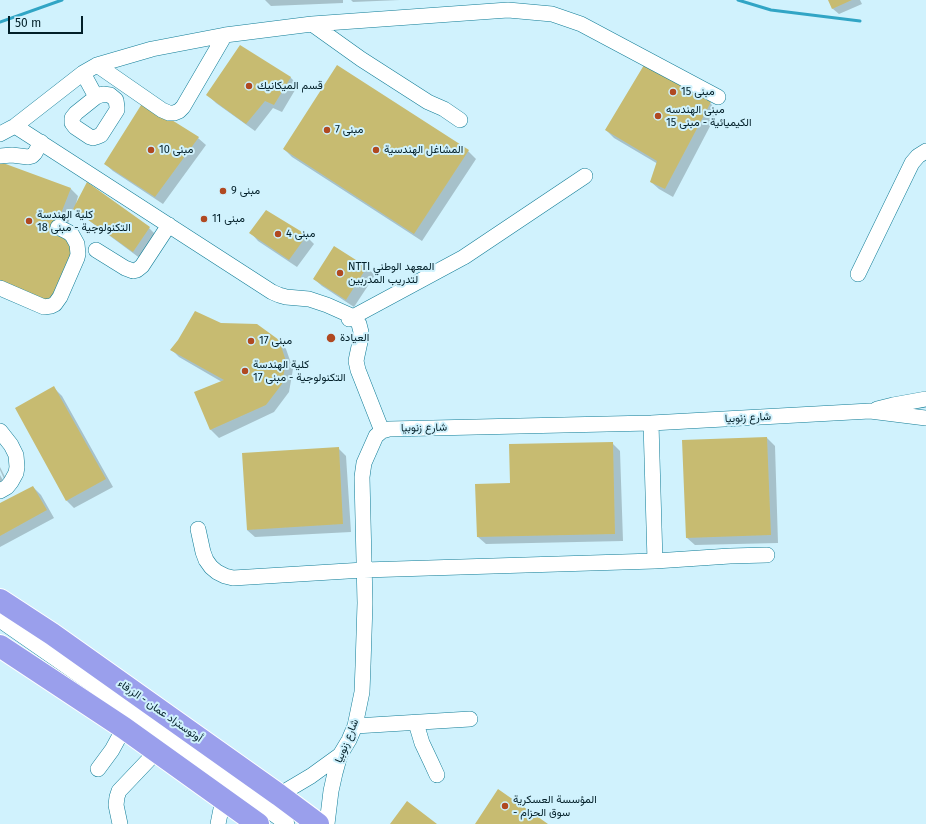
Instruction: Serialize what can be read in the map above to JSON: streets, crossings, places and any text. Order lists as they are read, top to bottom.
{
  "streets": {
    "highway": ["أوتوستراد عمان - الزرقاء"],
    "street": ["شارع زنوبيا"]
  },
  "places": [
    "قسم الميكانيك",
    "مبنى 15",
    "مبنى الهندسه الكيميائية - مبنى 15",
    "مبنى 7",
    "مبنى 10",
    "المشاغل الهندسية",
    "مبنى 9",
    "مبنى 11",
    "كلية الهندسة التكنولوجية - مبنى 18",
    "مبنى 4",
    "NTTI المعهد الوطني لتدريب المدربين",
    "العيادة",
    "مبنى 17",
    "كلية الهندسة التكنولوجية - مبنى 17",
    "المؤسسة العسكرية - سوق الحزام"
  ],
  "scale_bar": "50 m"
}
